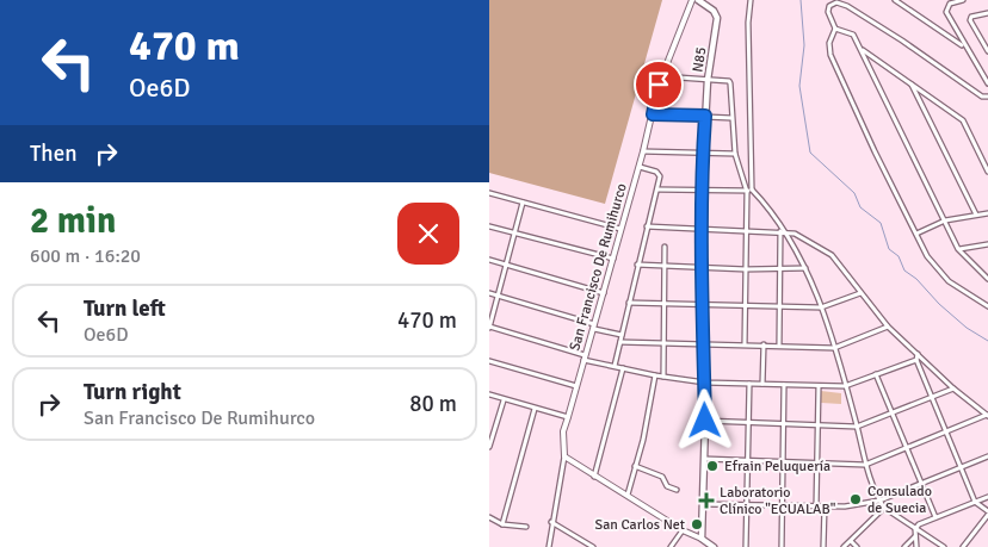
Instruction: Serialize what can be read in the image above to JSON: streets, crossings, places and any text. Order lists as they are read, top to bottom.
{
  "streets": {
    "main road": ["N85"],
    "street": ["San Francisco De Rumihurco"]
  },
  "places": {
    "other": ["Efrain Peluquería", "Consulado de Suecia", "San Carlos Net"],
    "health": ["Laboratorio Clínico \"ECUALAB\""]
  },
  "page": {
    "turn": ["470 m", "Oe6D"],
    "then": "Then",
    "heading": ["2 min", "600 m · 16:20"],
    "list": [
      {
        "name": "Turn left",
        "note": "Oe6D",
        "value": "470 m"
      },
      {
        "name": "Turn right",
        "note": "San Francisco De Rumihurco",
        "value": "80 m"
      }
    ]
  }
}
